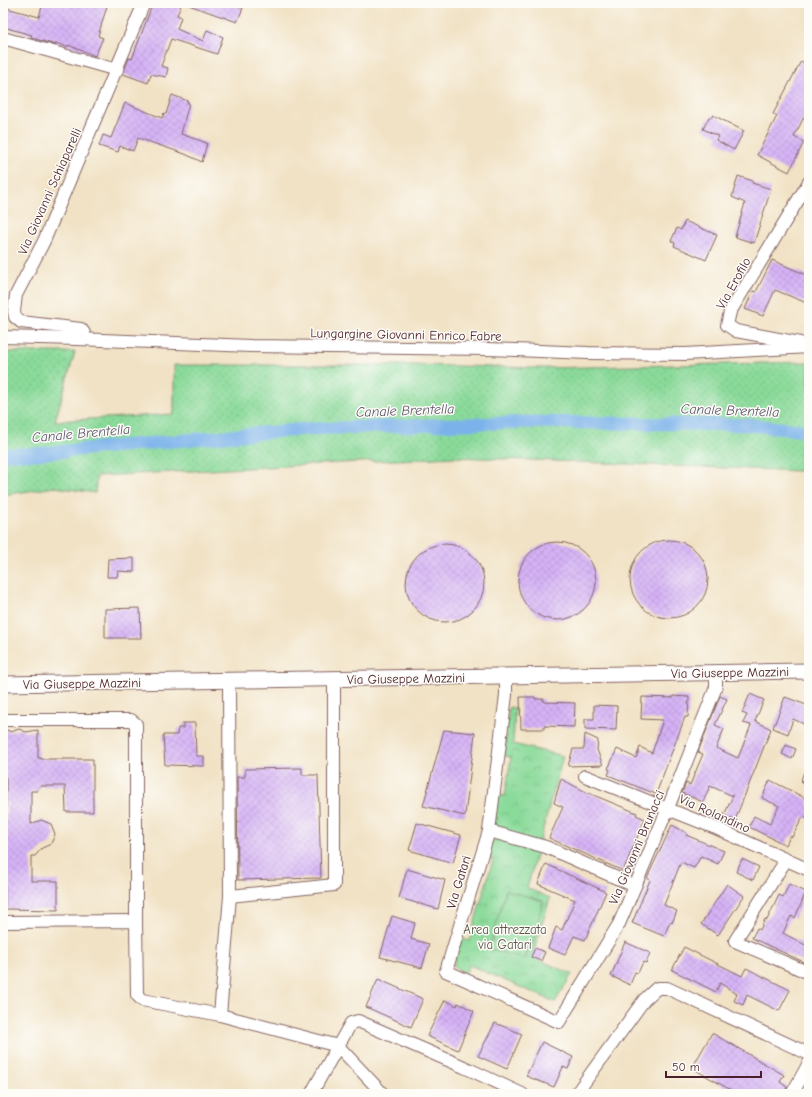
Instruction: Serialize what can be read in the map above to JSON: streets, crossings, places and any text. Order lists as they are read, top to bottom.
{
  "streets": {
    "main road": ["Via Giuseppe Mazzini"],
    "street": [
      "Via Giovanni Schiaparelli",
      "Via Erofilo",
      "Lungargine Giovanni Enrico Fabre",
      "Via Rolandino",
      "Via Giovanni Brunacci",
      "Via Gatari"
    ]
  },
  "crossings": [
    ["Via Giovanni Schiaparelli", "Lungargine Giovanni Enrico Fabre"],
    ["Via Erofilo", "Lungargine Giovanni Enrico Fabre"],
    ["Via Giuseppe Mazzini", "Via Giovanni Brunacci"],
    ["Via Giuseppe Mazzini", "Via Gatari"],
    ["Via Rolandino", "Via Giovanni Brunacci"],
    ["Via Giovanni Brunacci", "Via Gatari"]
  ],
  "water": ["Canale Brentella"],
  "parks": ["Area attrezzata via Gatari"],
  "scale_bar": "50 m"
}
